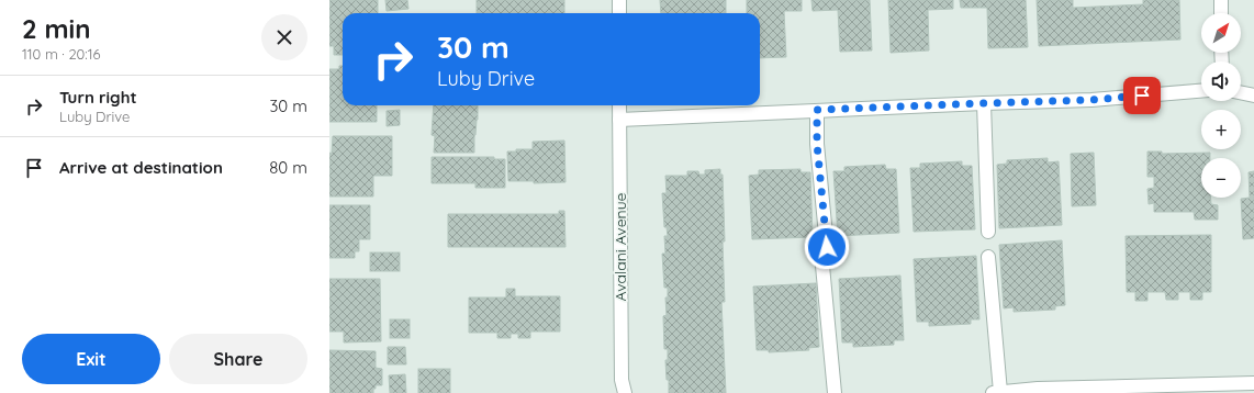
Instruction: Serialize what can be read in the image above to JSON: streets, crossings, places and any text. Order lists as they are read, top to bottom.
{
  "streets": {
    "street": ["Avalani Avenue"]
  },
  "north": "top right",
  "page": {
    "heading": ["2 min", "110 m · 20:16"],
    "map_buttons": ["+", "−"],
    "turn": ["30 m", "Luby Drive"],
    "list": [
      {
        "name": "Turn right",
        "note": "Luby Drive",
        "value": "30 m"
      },
      {
        "name": "Arrive at destination",
        "value": "80 m"
      }
    ],
    "buttons": ["Exit", "Share"]
  }
}
